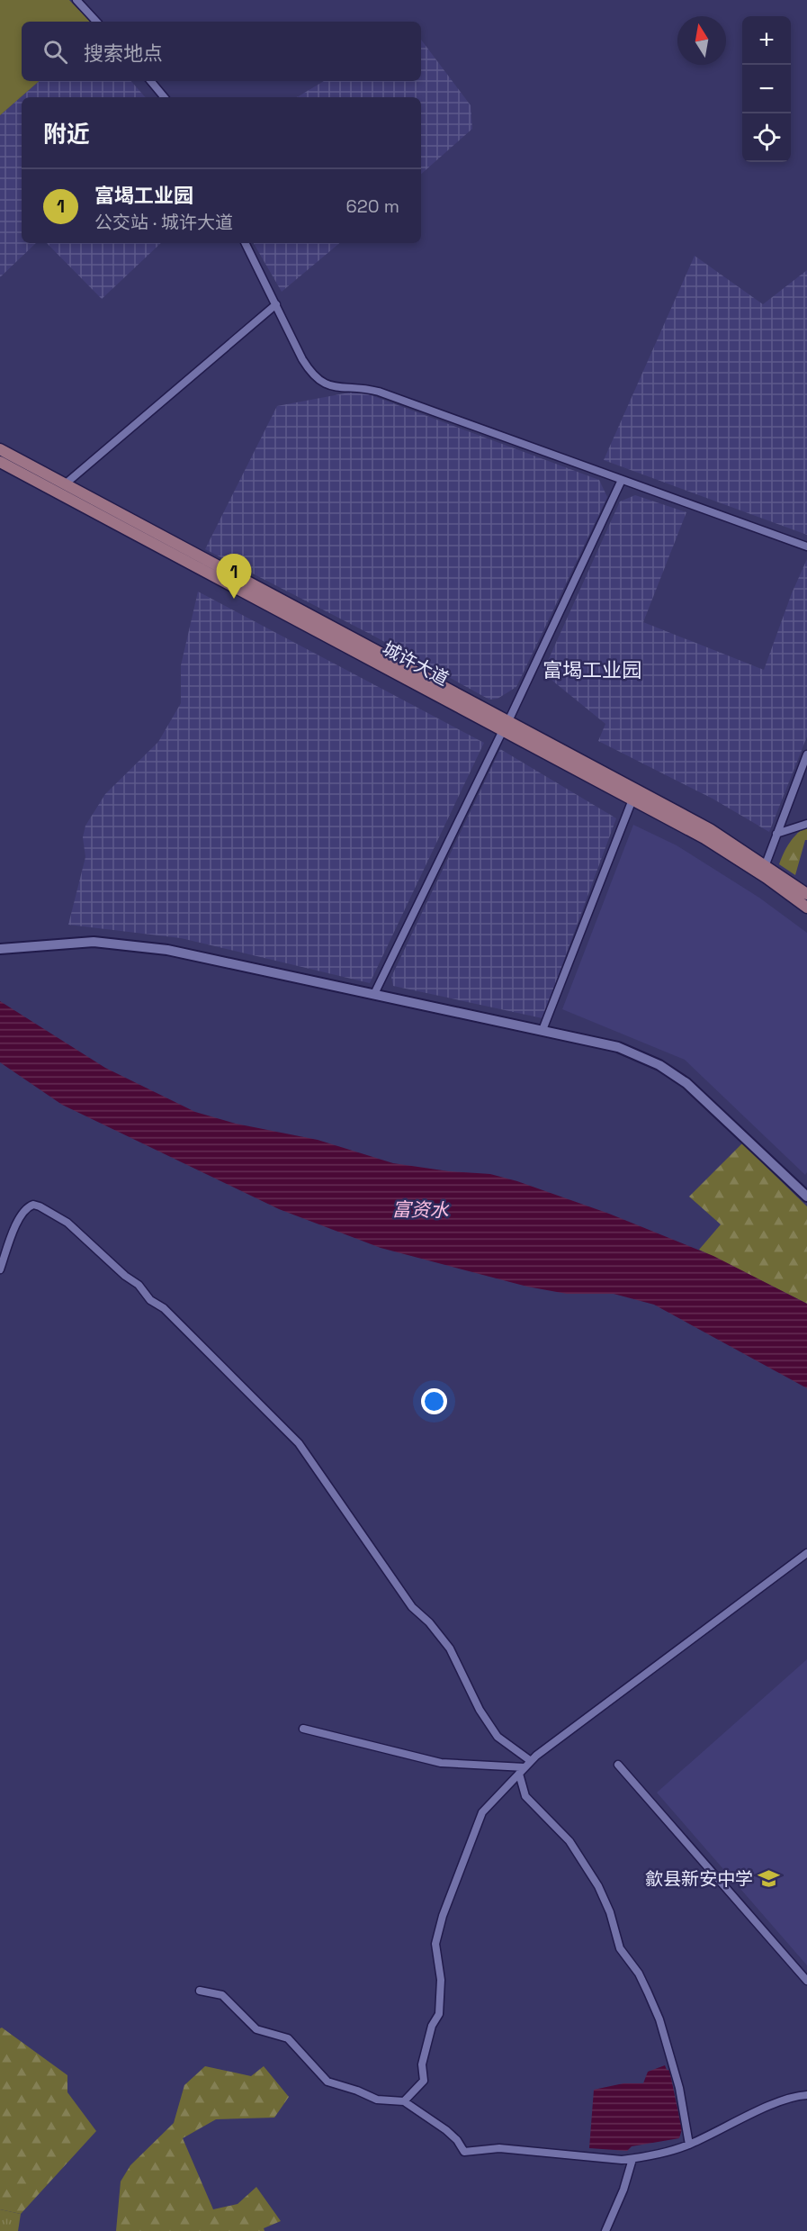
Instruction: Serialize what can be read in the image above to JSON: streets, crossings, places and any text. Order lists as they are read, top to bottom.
{
  "streets": {
    "main road": ["城许大道"]
  },
  "districts": ["富堨工业园"],
  "water": ["富资水"],
  "places": {
    "school or university": ["歙县新安中学"]
  },
  "north": "top",
  "page": {
    "map_buttons": ["+", "−"],
    "search": "搜索地点",
    "heading": "附近",
    "list": [
      {
        "mark": "1",
        "name": "富堨工业园",
        "note": "公交站 · 城许大道",
        "value": "620 m"
      }
    ],
    "pins": "1"
  }
}
